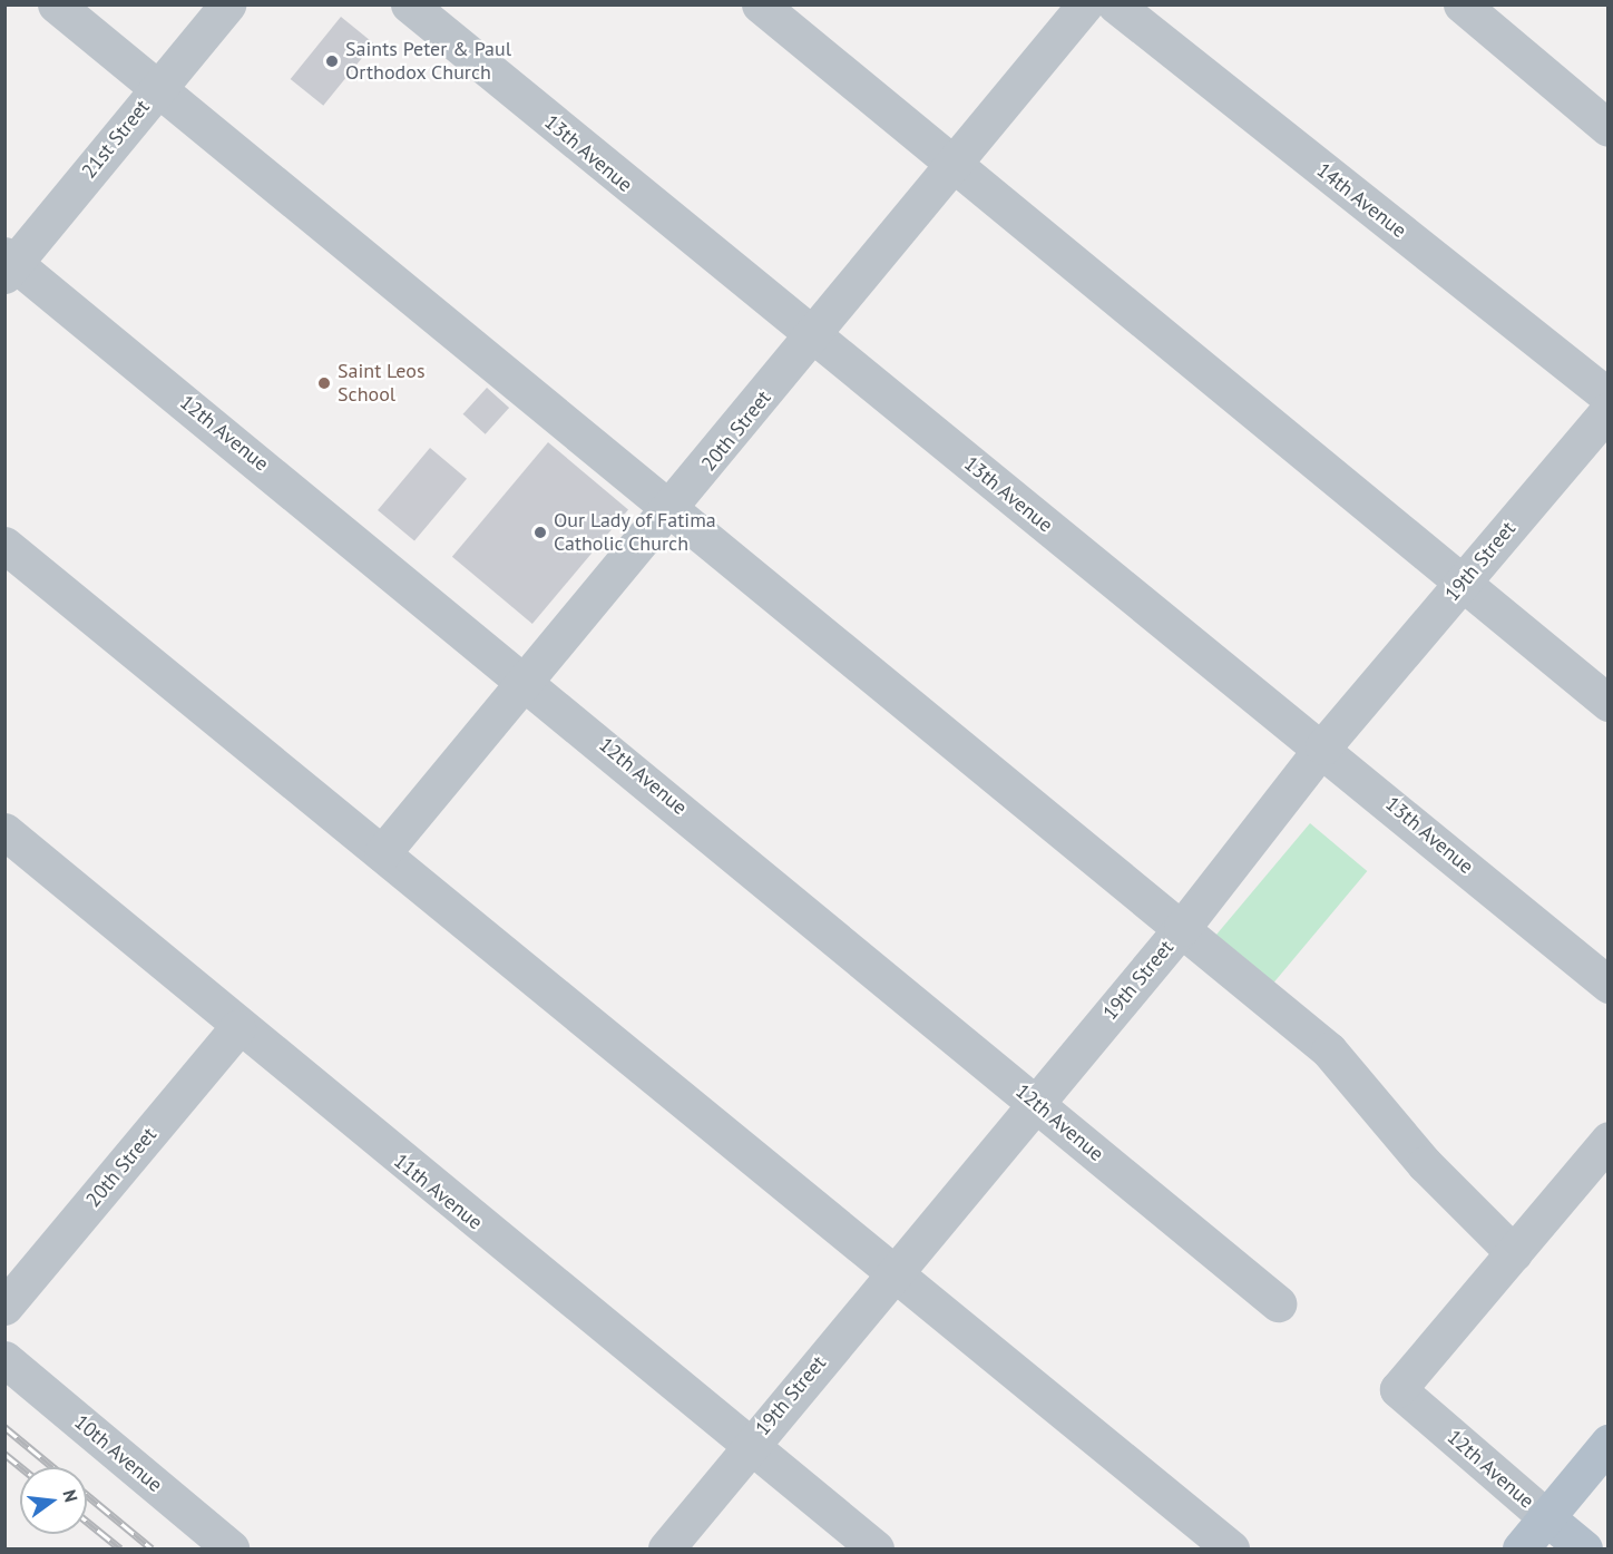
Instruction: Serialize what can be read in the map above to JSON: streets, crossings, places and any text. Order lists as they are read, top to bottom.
{
  "streets": {
    "main road": ["12th Avenue"],
    "street": [
      "21st Street",
      "13th Avenue",
      "14th Avenue",
      "20th Street",
      "19th Street",
      "11th Avenue",
      "10th Avenue"
    ]
  },
  "crossings": [
    ["21st Street", "12th Avenue"],
    ["13th Avenue", "20th Street"],
    ["13th Avenue", "19th Street"],
    ["20th Street", "12th Avenue"],
    ["20th Street", "11th Avenue"],
    ["12th Avenue", "19th Street"],
    ["19th Street", "11th Avenue"]
  ],
  "places": ["Saints Peter & Paul Orthodox Church", "Saint Leos School", "Our Lady of Fatima Catholic Church"],
  "north": "right"
}
